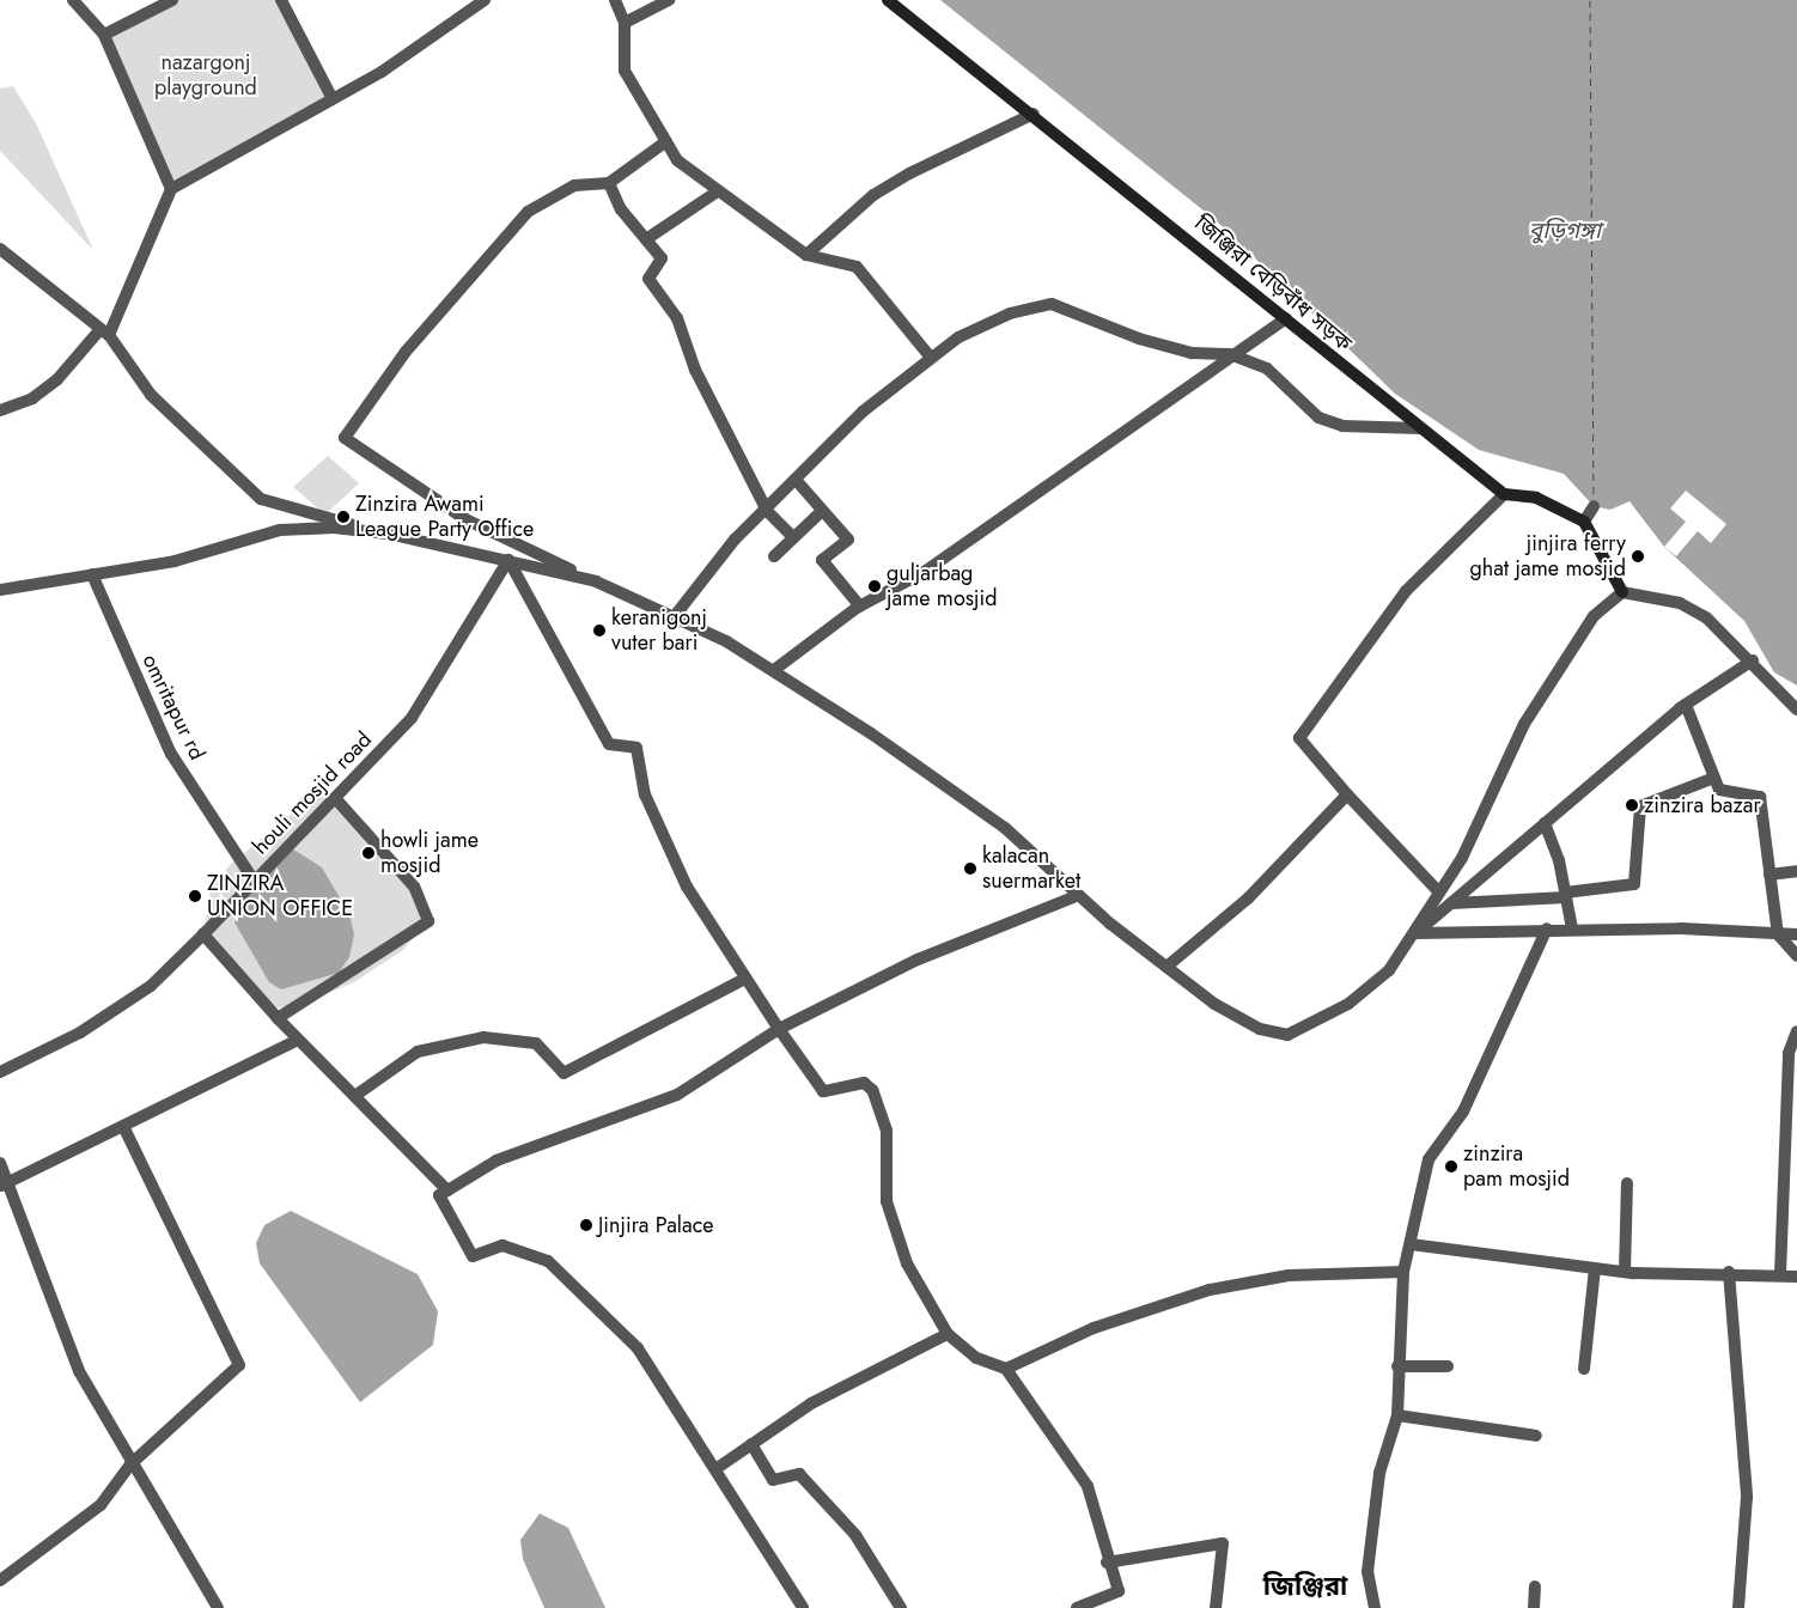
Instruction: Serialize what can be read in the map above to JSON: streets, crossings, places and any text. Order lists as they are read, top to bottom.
{
  "streets": {
    "street": ["জিঞ্জিরা বেড়িবাঁধ সড়ক", "omritapur rd", "houli mosjid road"]
  },
  "crossings": [
    ["omritapur rd", "houli mosjid road"]
  ],
  "districts": ["জিঞ্জিরা"],
  "water": ["বুড়িগঙ্গা"],
  "parks": ["nazargonj playground"],
  "places": [
    "Zinzira Awami League Party Office",
    "jinjira ferry ghat jame mosjid",
    "guljarbag jame mosjid",
    "keranigonj vuter bari",
    "zinzira bazar",
    "howli jame mosjid",
    "kalacan suermarket",
    "ZINZIRA UNION OFFICE",
    "zinzira pam mosjid",
    "Jinjira Palace"
  ]
}
